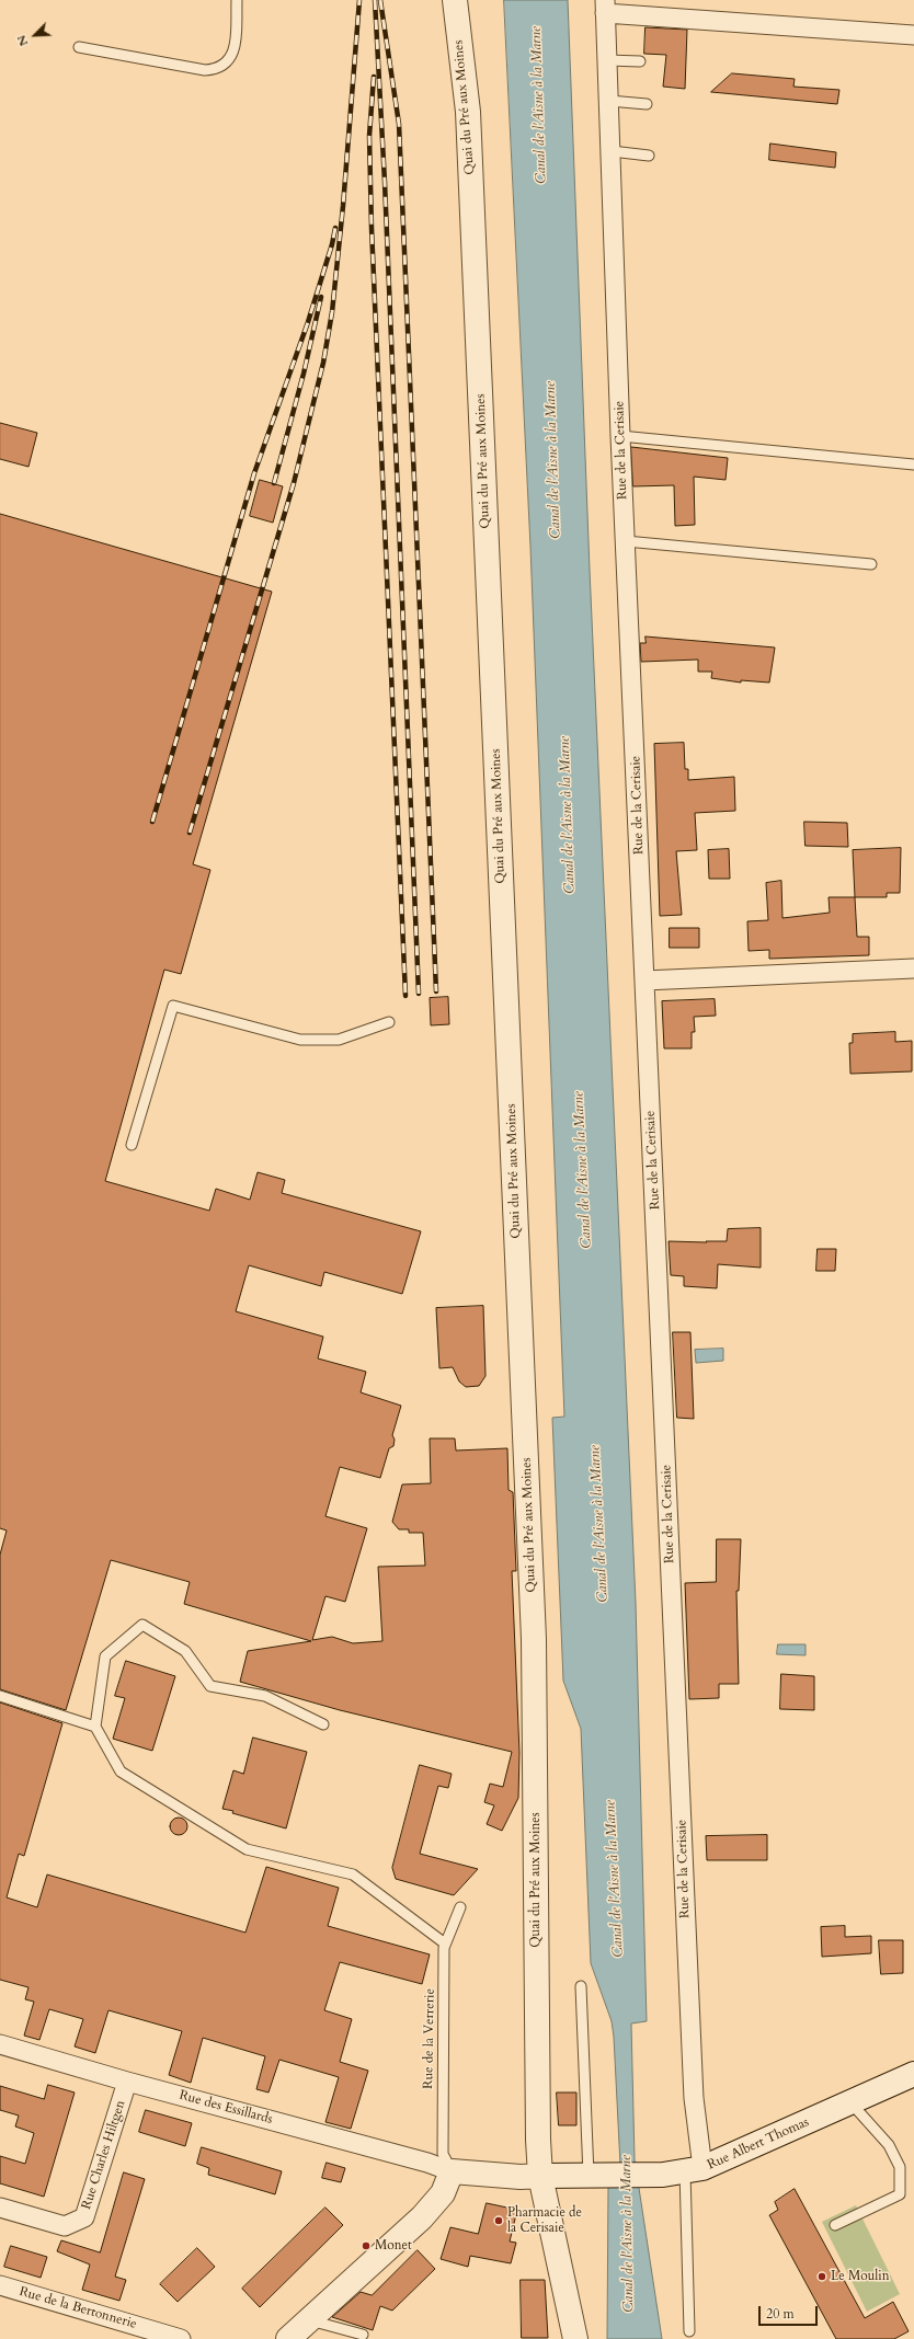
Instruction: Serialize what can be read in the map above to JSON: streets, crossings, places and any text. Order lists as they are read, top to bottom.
{
  "streets": {
    "street": [
      "Quai du Pré aux Moines",
      "Rue de la Cerisaie",
      "Rue des Essillards",
      "Rue Albert Thomas",
      "Rue Charles Hiltgen",
      "Rue de la Bertonnerie"
    ],
    "lane": ["Rue de la Verrerie"]
  },
  "crossings": [
    ["Rue de la Cerisaie", "Rue Albert Thomas"],
    ["Rue de la Verrerie", "Rue des Essillards"],
    ["Rue des Essillards", "Rue Charles Hiltgen"]
  ],
  "water": ["Canal de l'Aisne à la Marne"],
  "places": ["Pharmacie de la Cerisaie", "Monet", "Le Moulin"],
  "scale_bar": "20 m",
  "north": "bottom left"
}
